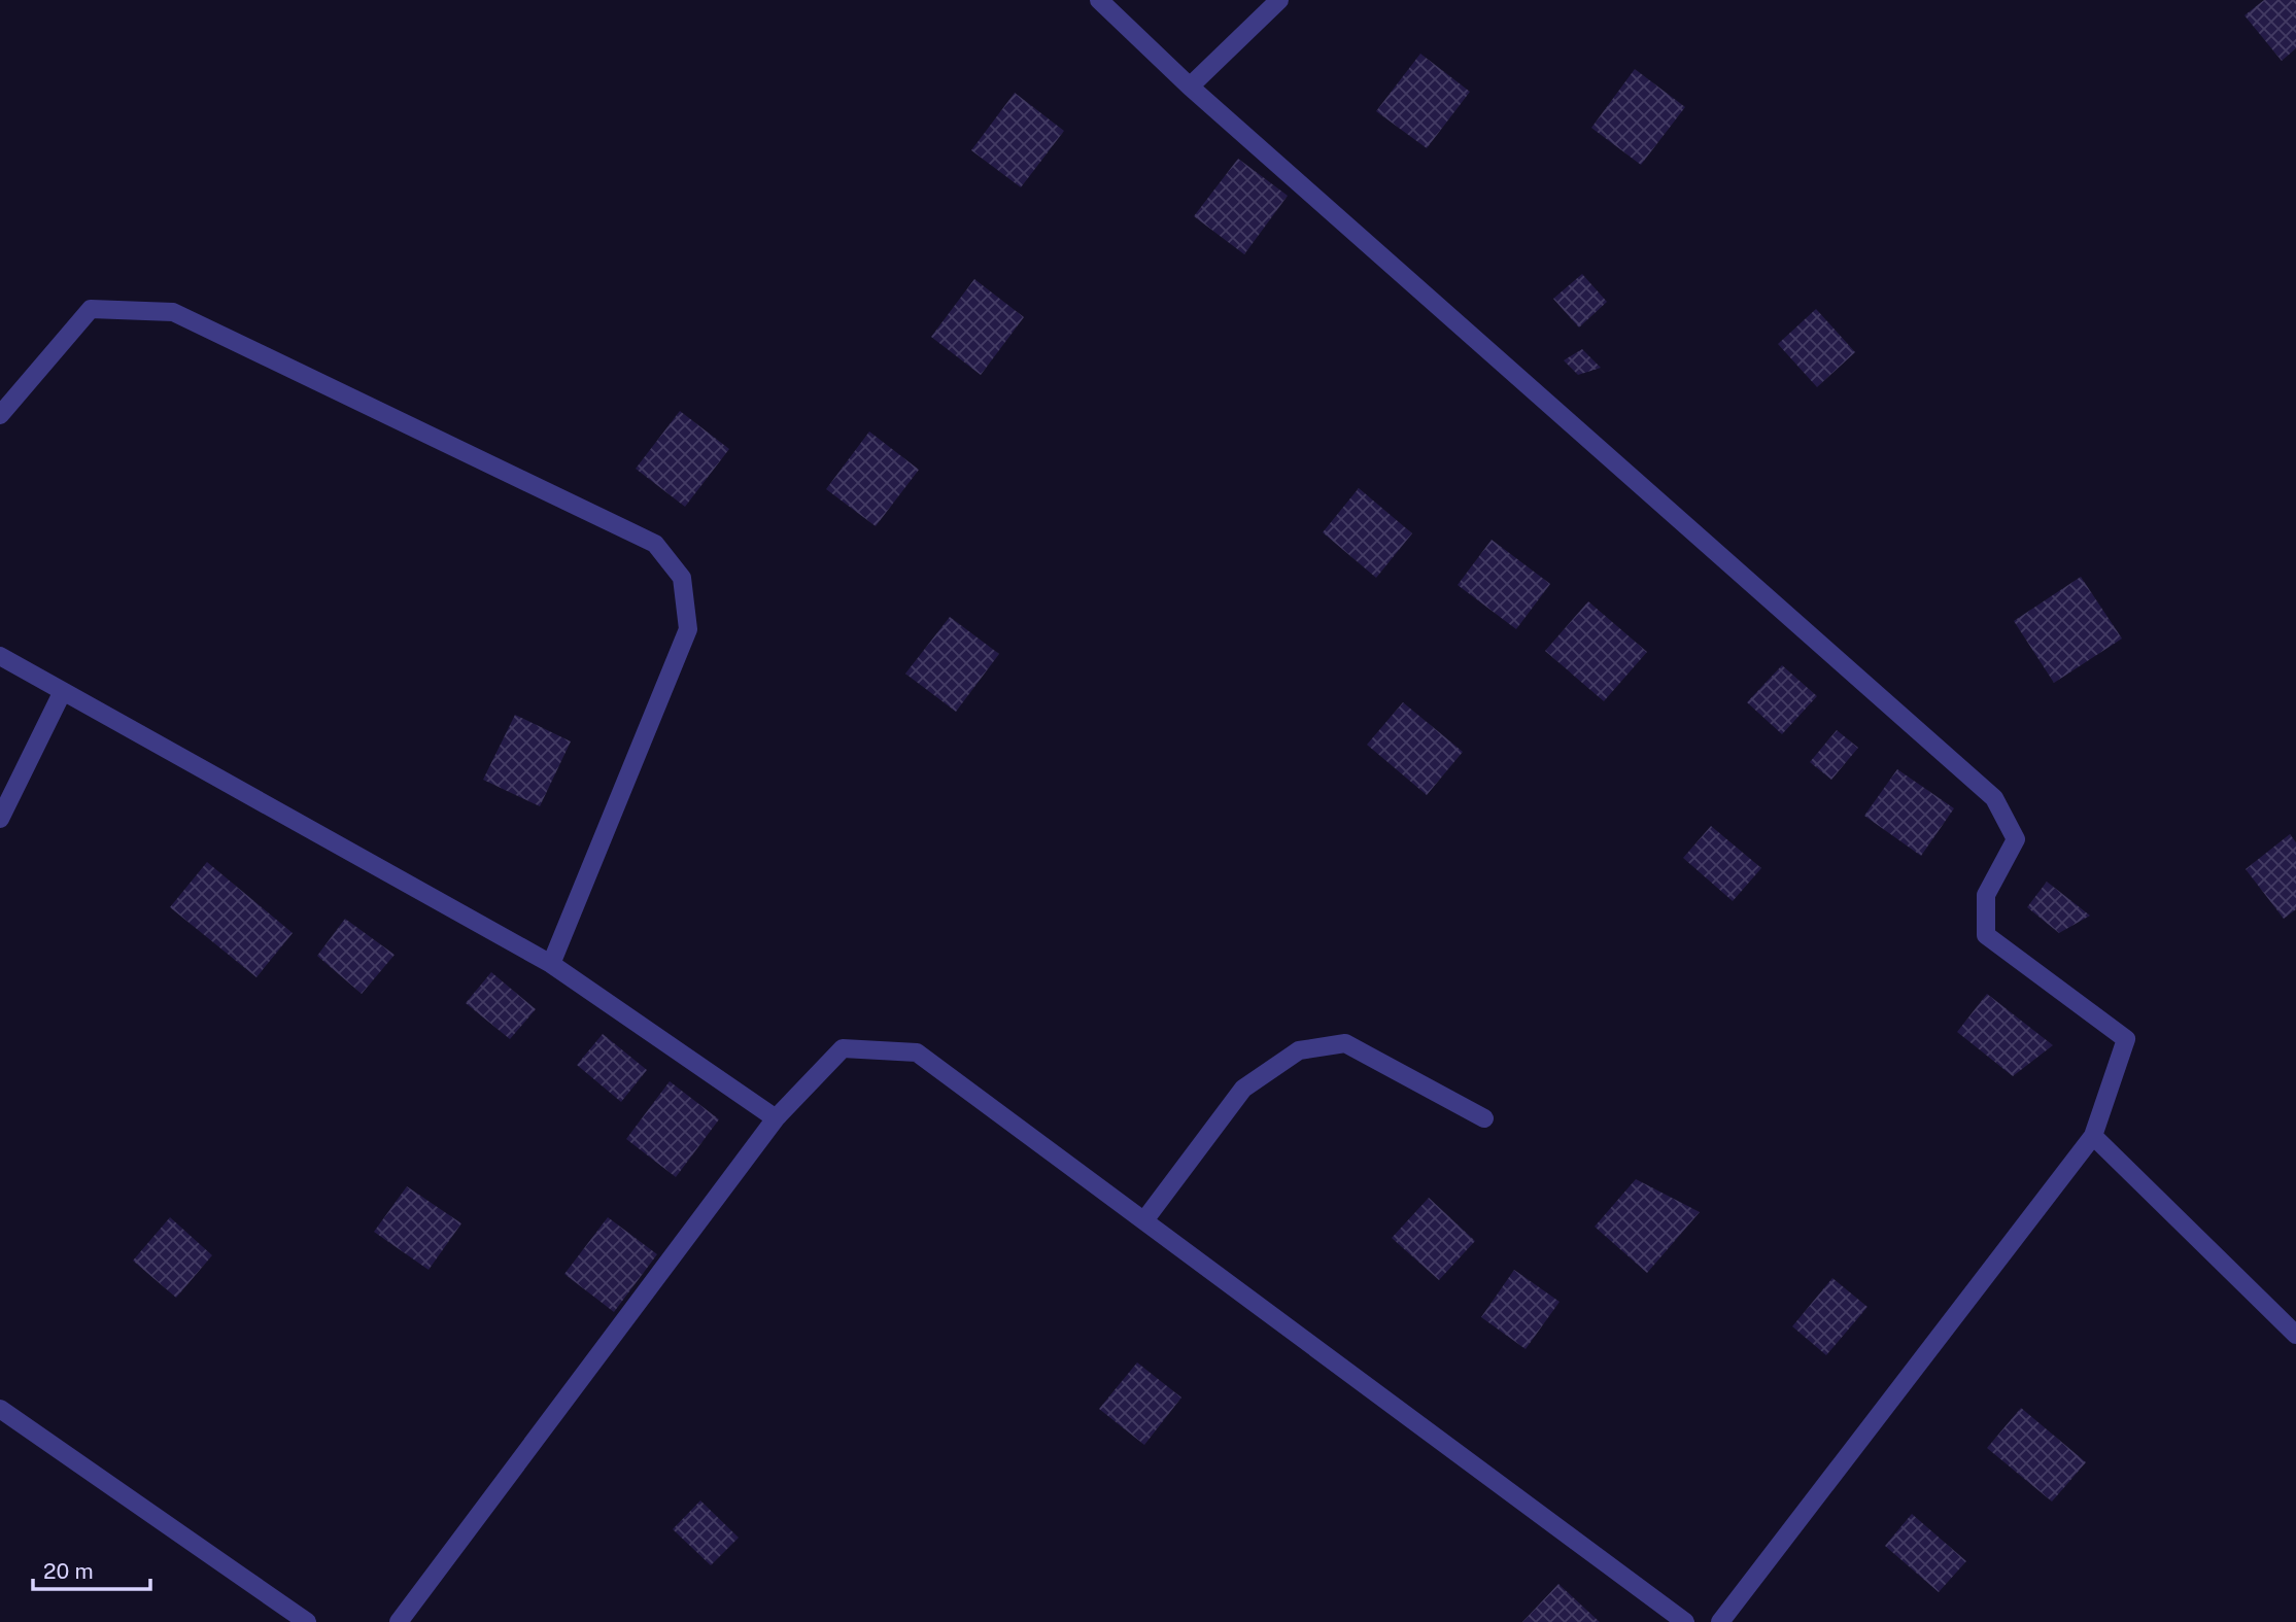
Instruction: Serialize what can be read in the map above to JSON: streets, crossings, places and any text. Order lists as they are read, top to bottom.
{
  "scale_bar": "20 m"
}
